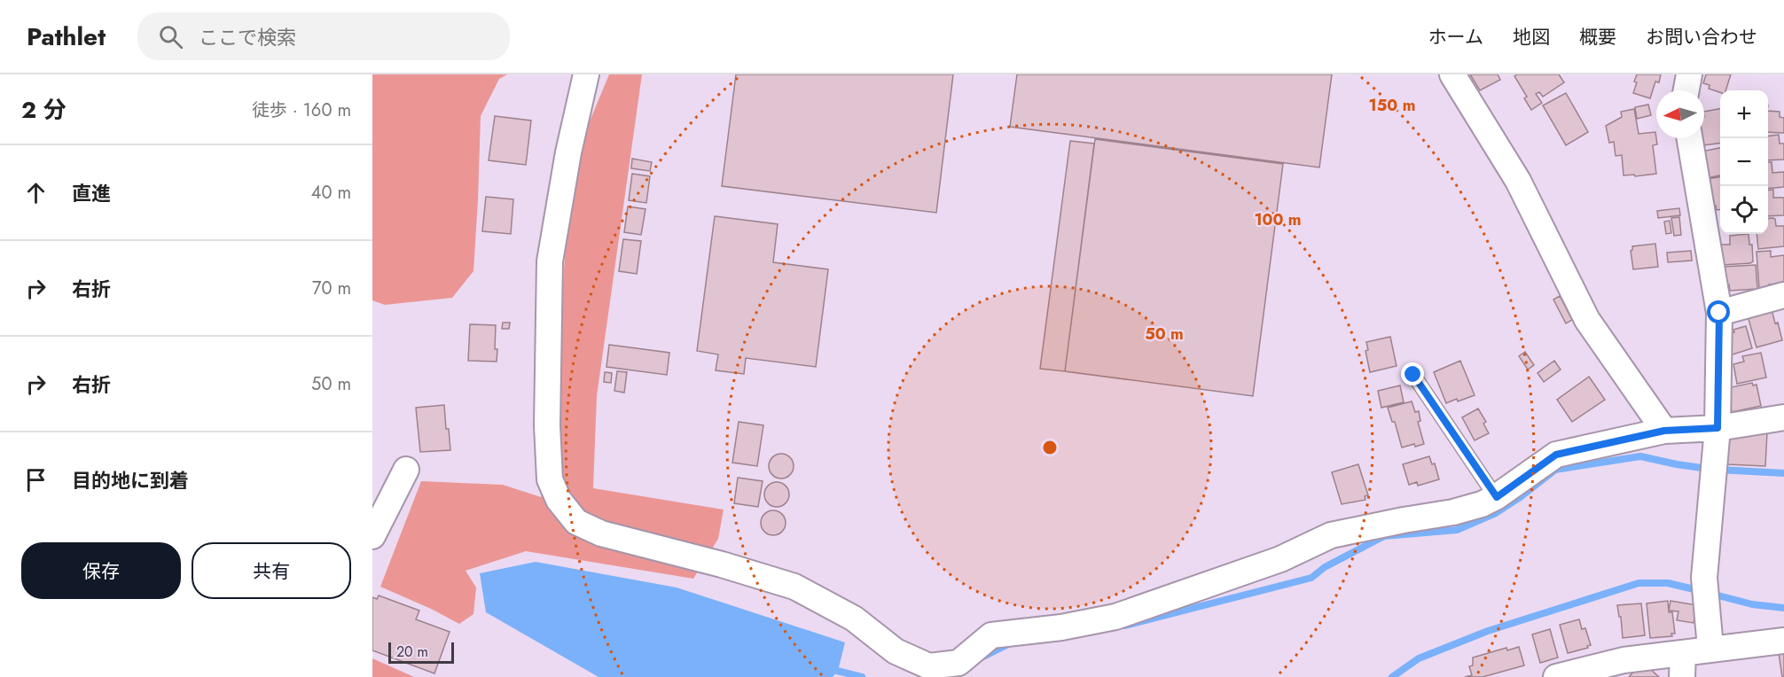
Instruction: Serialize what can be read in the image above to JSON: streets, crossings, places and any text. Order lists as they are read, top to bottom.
{
  "scale_bar": "20 m",
  "north": "left",
  "page": {
    "header": "Pathlet",
    "search": "ここで検索",
    "nav": [
      "ホーム",
      "地図",
      "概要",
      "お問い合わせ"
    ],
    "heading": ["2 分", "徒歩 · 160 m"],
    "map_buttons": ["+", "−"],
    "list": [
      ["直進", "40 m"],
      ["右折", "70 m"],
      ["右折", "50 m"],
      "目的地に到着"
    ],
    "buttons": ["保存", "共有"],
    "scale": "20 m"
  },
  "rings": ["150 m", "100 m", "50 m"]
}
